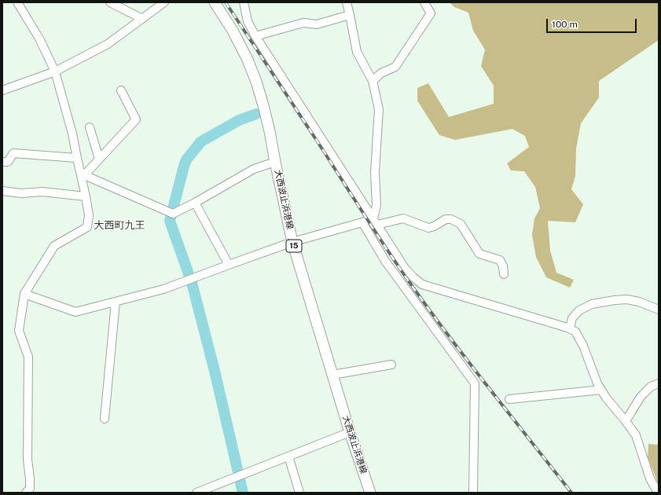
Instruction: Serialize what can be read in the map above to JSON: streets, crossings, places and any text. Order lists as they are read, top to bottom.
{
  "streets": {
    "main road": ["大西波止浜港線", "15"]
  },
  "districts": ["大西町九王"],
  "scale_bar": "100 m"
}
